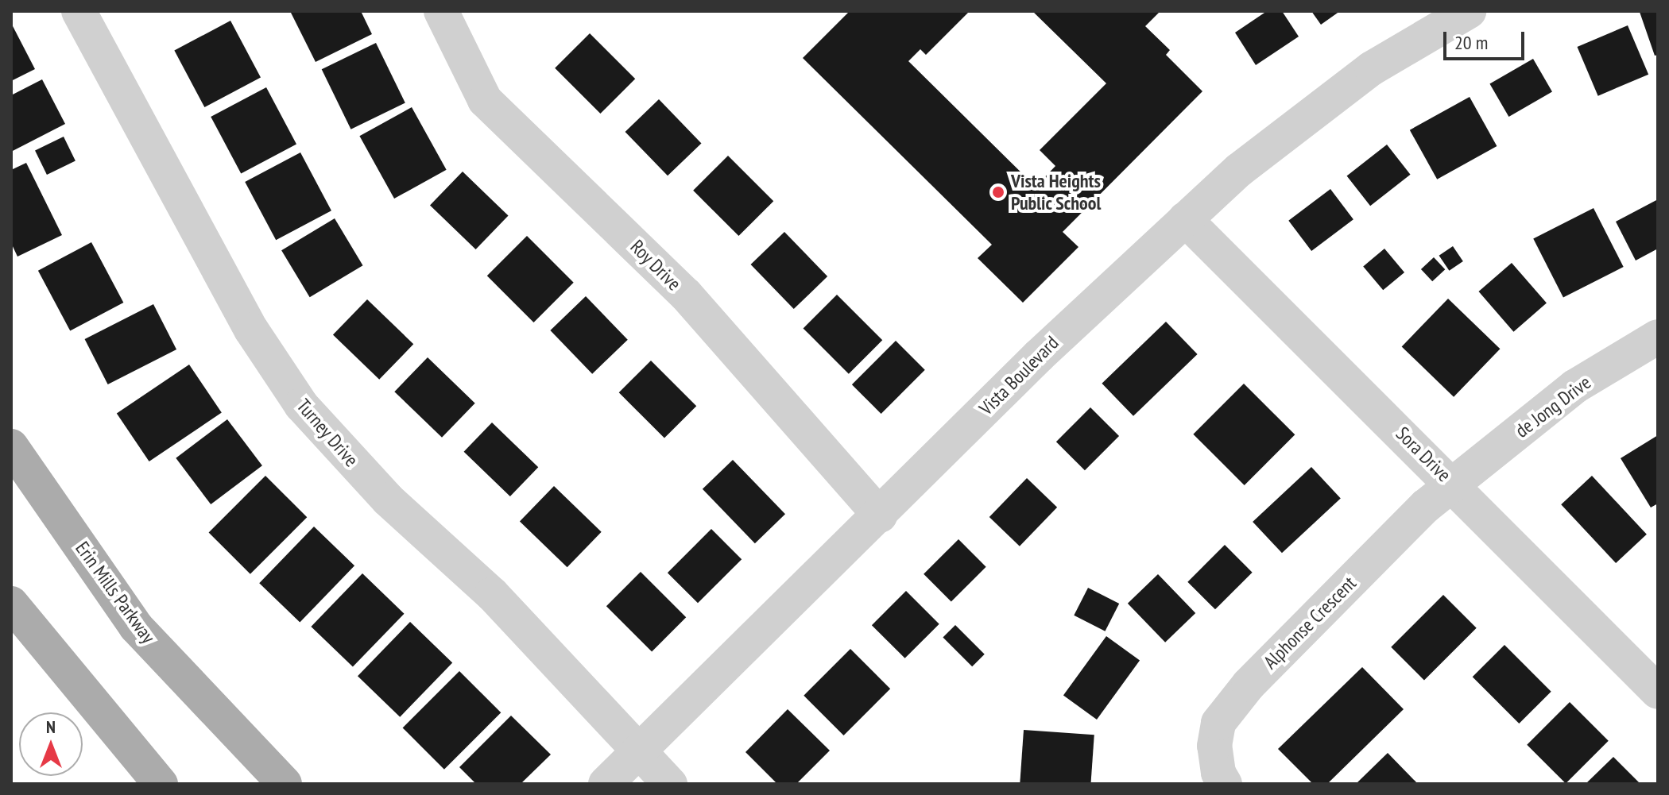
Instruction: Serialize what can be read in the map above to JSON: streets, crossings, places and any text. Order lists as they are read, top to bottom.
{
  "streets": {
    "main road": ["Erin Mills Parkway"],
    "street": [
      "Roy Drive",
      "Vista Boulevard",
      "de Jong Drive",
      "Turney Drive",
      "Sora Drive",
      "Alphonse Crescent"
    ]
  },
  "crossings": [
    ["Roy Drive", "Vista Boulevard"],
    ["Vista Boulevard", "Turney Drive"],
    ["Vista Boulevard", "Sora Drive"],
    ["de Jong Drive", "Sora Drive"],
    ["de Jong Drive", "Alphonse Crescent"],
    ["Sora Drive", "Alphonse Crescent"]
  ],
  "places": ["Vista Heights Public School"],
  "scale_bar": "20 m",
  "north": "top"
}
